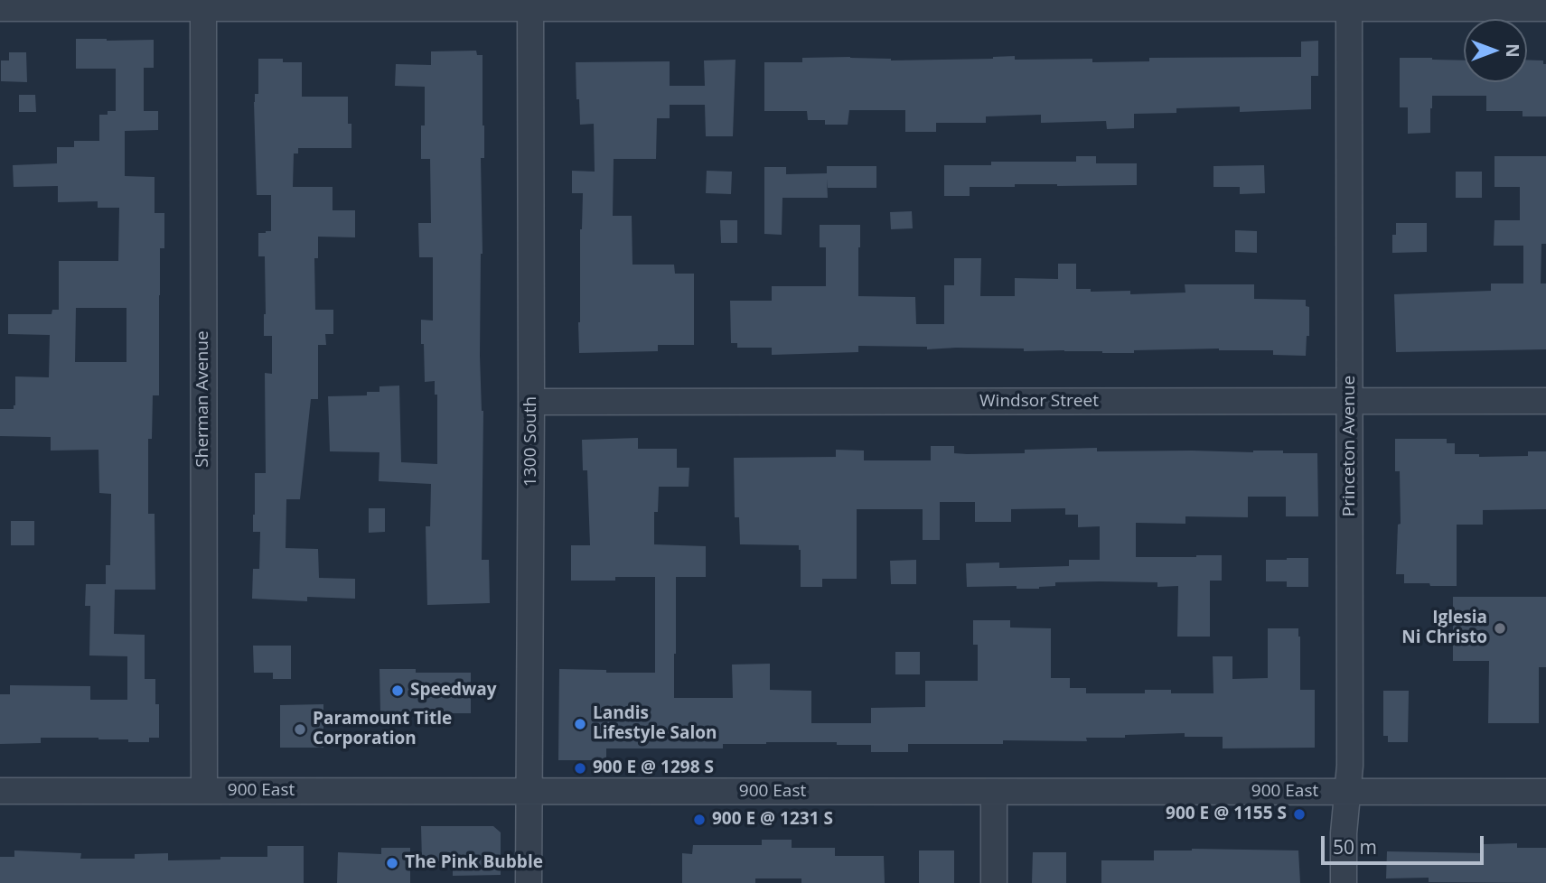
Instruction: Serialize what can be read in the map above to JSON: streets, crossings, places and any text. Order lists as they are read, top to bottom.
{
  "streets": {
    "street": [
      "Sherman Avenue",
      "Windsor Street",
      "1300 South",
      "Princeton Avenue",
      "900 East"
    ]
  },
  "crossings": [
    ["Sherman Avenue", "900 East"],
    ["Windsor Street", "1300 South"],
    ["Windsor Street", "Princeton Avenue"],
    ["1300 South", "900 East"],
    ["Princeton Avenue", "900 East"]
  ],
  "places": [
    "Iglesia Ni Christo",
    "Speedway",
    "Landis Lifestyle Salon",
    "Paramount Title Corporation",
    "900 E @ 1298 S",
    "900 E @ 1155 S",
    "900 E @ 1231 S",
    "The Pink Bubble"
  ],
  "scale_bar": "50 m",
  "north": "right"
}
